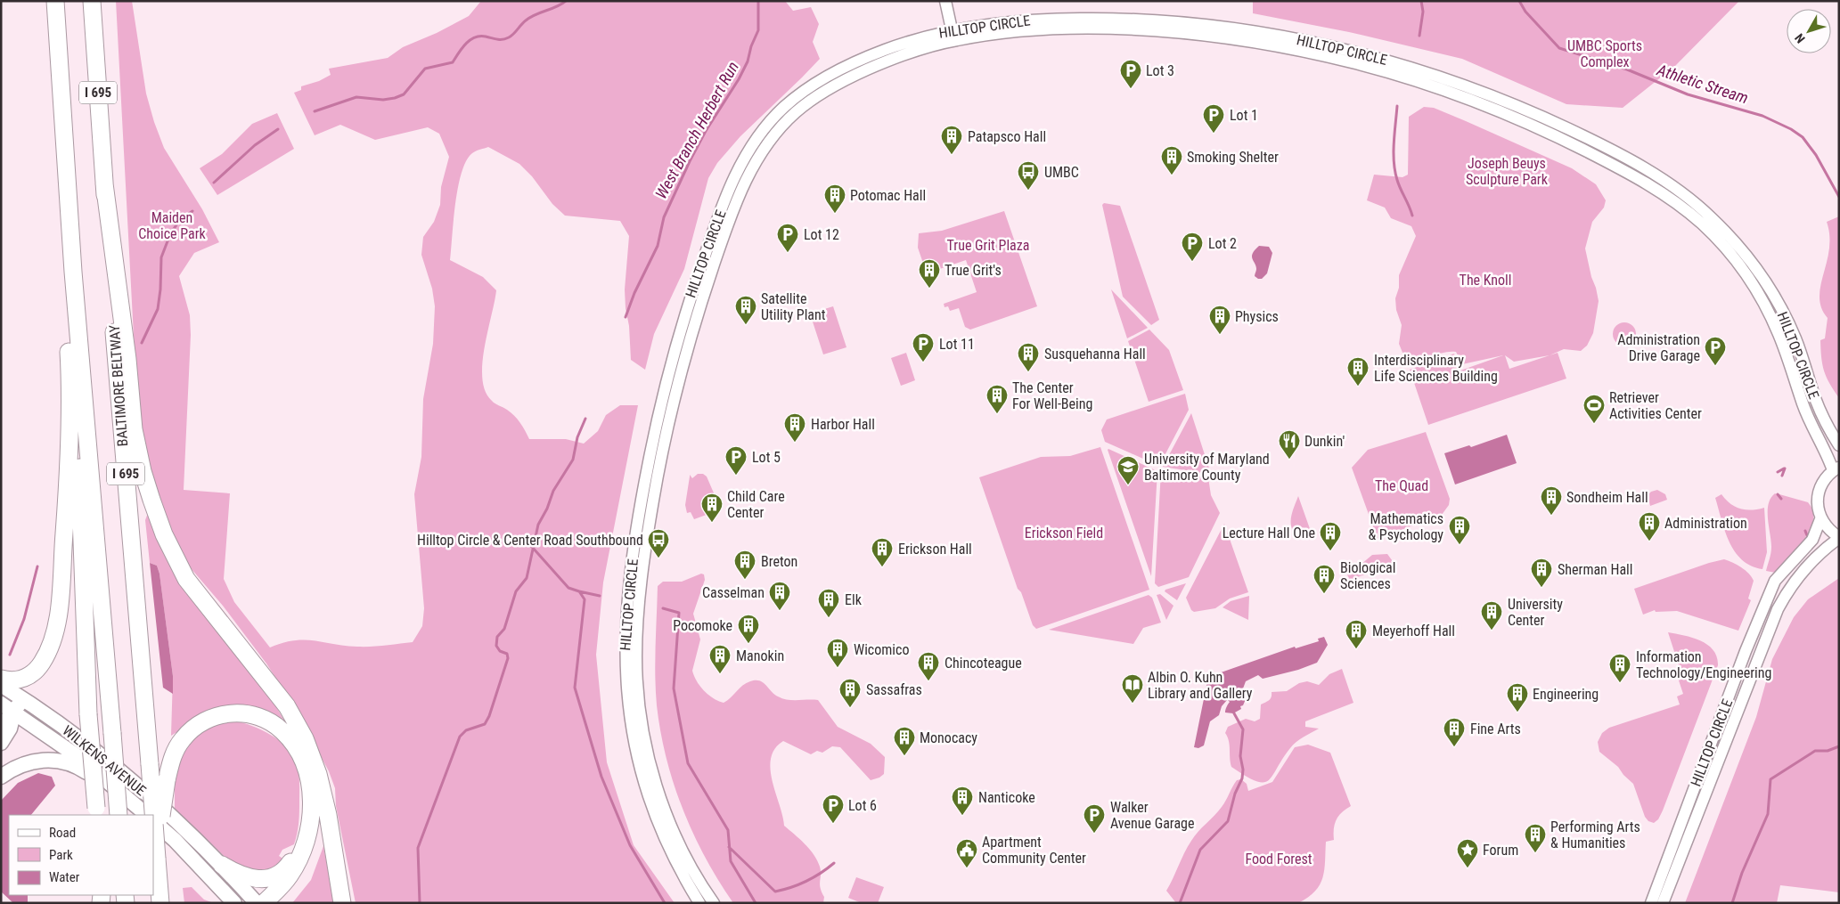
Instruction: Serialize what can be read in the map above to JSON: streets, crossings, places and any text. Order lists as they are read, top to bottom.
{
  "streets": {
    "highway": ["I 695", "BALTIMORE BELTWAY"],
    "main road": ["WILKENS AVENUE"],
    "street": ["HILLTOP CIRCLE"]
  },
  "water": ["Athletic Stream", "West Branch Herbert Run"],
  "parks": [
    "UMBC Sports Complex",
    "Joseph Beuys Sculpture Park",
    "Maiden Choice Park",
    "True Grit Plaza",
    "The Knoll",
    "The Quad",
    "Erickson Field",
    "Food Forest"
  ],
  "places": {
    "parking": [
      "Lot 3",
      "Lot 1",
      "Lot 12",
      "Lot 2",
      "Lot 11",
      "Administration Drive Garage",
      "Lot 5",
      "Lot 6",
      "Walker Avenue Garage"
    ],
    "building": [
      "Patapsco Hall",
      "Smoking Shelter",
      "Potomac Hall",
      "True Grit's",
      "Satellite Utility Plant",
      "Physics",
      "Susquehanna Hall",
      "Interdisciplinary Life Sciences Building",
      "The Center For Well-Being",
      "Harbor Hall",
      "Sondheim Hall",
      "Child Care Center",
      "Administration",
      "Mathematics & Psychology",
      "Lecture Hall One",
      "Erickson Hall",
      "Breton",
      "Sherman Hall",
      "Biological Sciences",
      "Casselman",
      "Elk",
      "University Center",
      "Pocomoke",
      "Meyerhoff Hall",
      "Wicomico",
      "Manokin",
      "Chincoteague",
      "Information Technology/Engineering",
      "Sassafras",
      "Engineering",
      "Fine Arts",
      "Monocacy",
      "Nanticoke",
      "Performing Arts & Humanities"
    ],
    "bus stop": ["UMBC", "Hilltop Circle & Center Road Southbound"],
    "sports": ["Retriever Activities Center"],
    "restaurant": ["Dunkin'"],
    "school or university": ["University of Maryland Baltimore County"],
    "library": ["Albin O. Kuhn Library and Gallery"],
    "public building": ["Apartment Community Center"],
    "place": ["Forum"]
  },
  "legend": ["Road", "Park", "Water"],
  "north": "bottom left"
}
